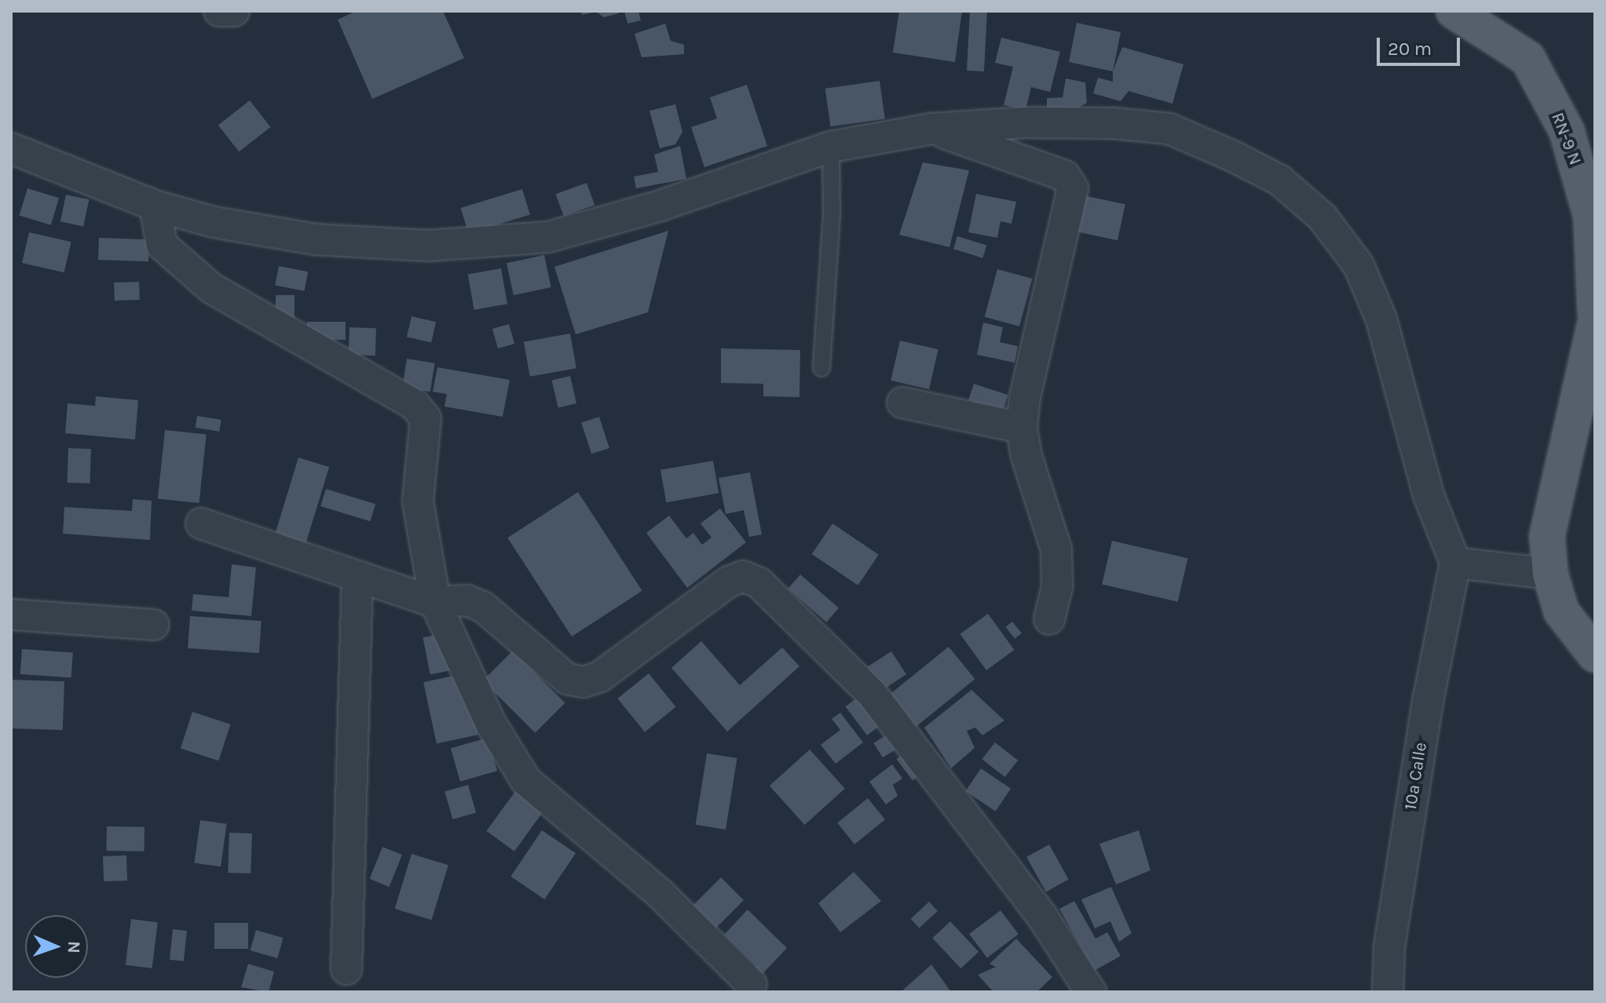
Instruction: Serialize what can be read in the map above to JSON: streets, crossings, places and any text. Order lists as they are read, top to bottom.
{
  "streets": {
    "main road": ["RN-9 N"],
    "street": ["10a Calle"]
  },
  "scale_bar": "20 m",
  "north": "right"
}
